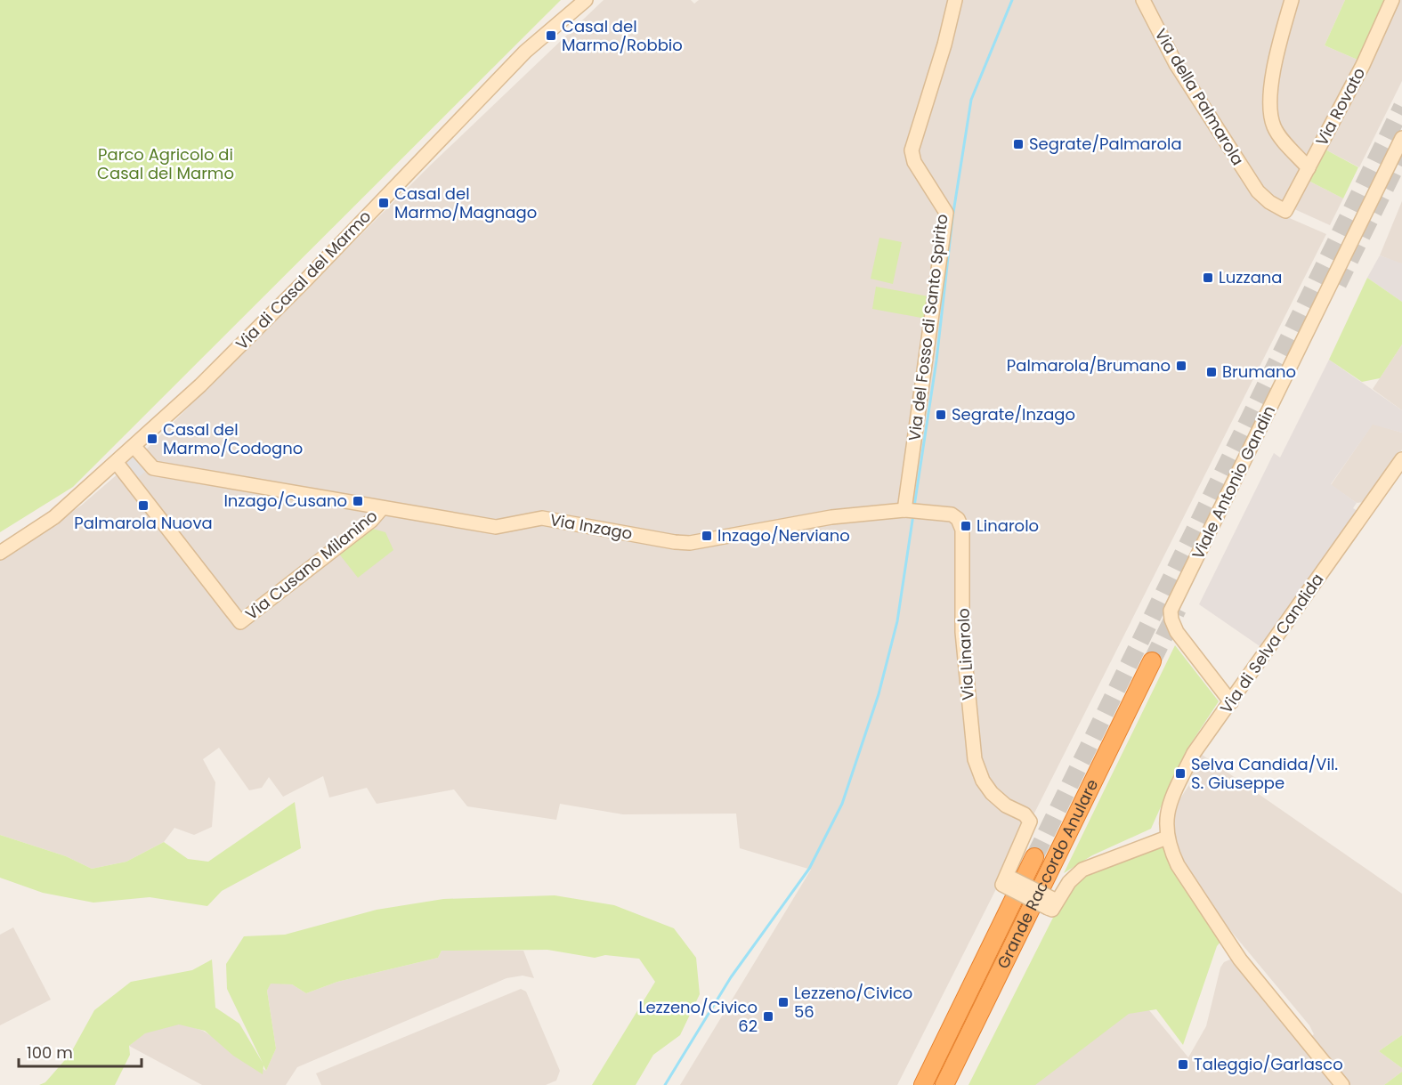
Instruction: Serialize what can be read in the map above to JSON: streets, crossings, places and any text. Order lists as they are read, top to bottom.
{
  "streets": {
    "highway": ["Grande Raccordo Anulare"],
    "street": [
      "Via della Palmarola",
      "Via Rovato",
      "Via di Casal del Marmo",
      "Via del Fosso di Santo Spirito",
      "Viale Antonio Gandin",
      "Via Inzago",
      "Via Cusano Milanino",
      "Via di Selva Candida",
      "Via Linarolo"
    ]
  },
  "crossings": [
    ["Via della Palmarola", "Via Rovato"],
    ["Via di Casal del Marmo", "Via Inzago"],
    ["Via di Casal del Marmo", "Via Cusano Milanino"],
    ["Via del Fosso di Santo Spirito", "Via Inzago"],
    ["Via del Fosso di Santo Spirito", "Via Linarolo"],
    ["Viale Antonio Gandin", "Via di Selva Candida"],
    ["Via Inzago", "Via Cusano Milanino"],
    ["Via Inzago", "Via Linarolo"],
    ["Via di Selva Candida", "Via Linarolo"]
  ],
  "parks": ["Parco Agricolo di Casal del Marmo"],
  "places": {
    "transit": [
      "Casal del Marmo/Robbio",
      "Segrate/Palmarola",
      "Casal del Marmo/Magnago",
      "Luzzana",
      "Palmarola/Brumano",
      "Brumano",
      "Segrate/Inzago",
      "Casal del Marmo/Codogno",
      "Inzago/Cusano",
      "Palmarola Nuova",
      "Linarolo",
      "Inzago/Nerviano",
      "Selva Candida/Vil. S. Giuseppe",
      "Lezzeno/Civico 56",
      "Lezzeno/Civico 62",
      "Taleggio/Garlasco"
    ]
  },
  "scale_bar": "100 m"
}
